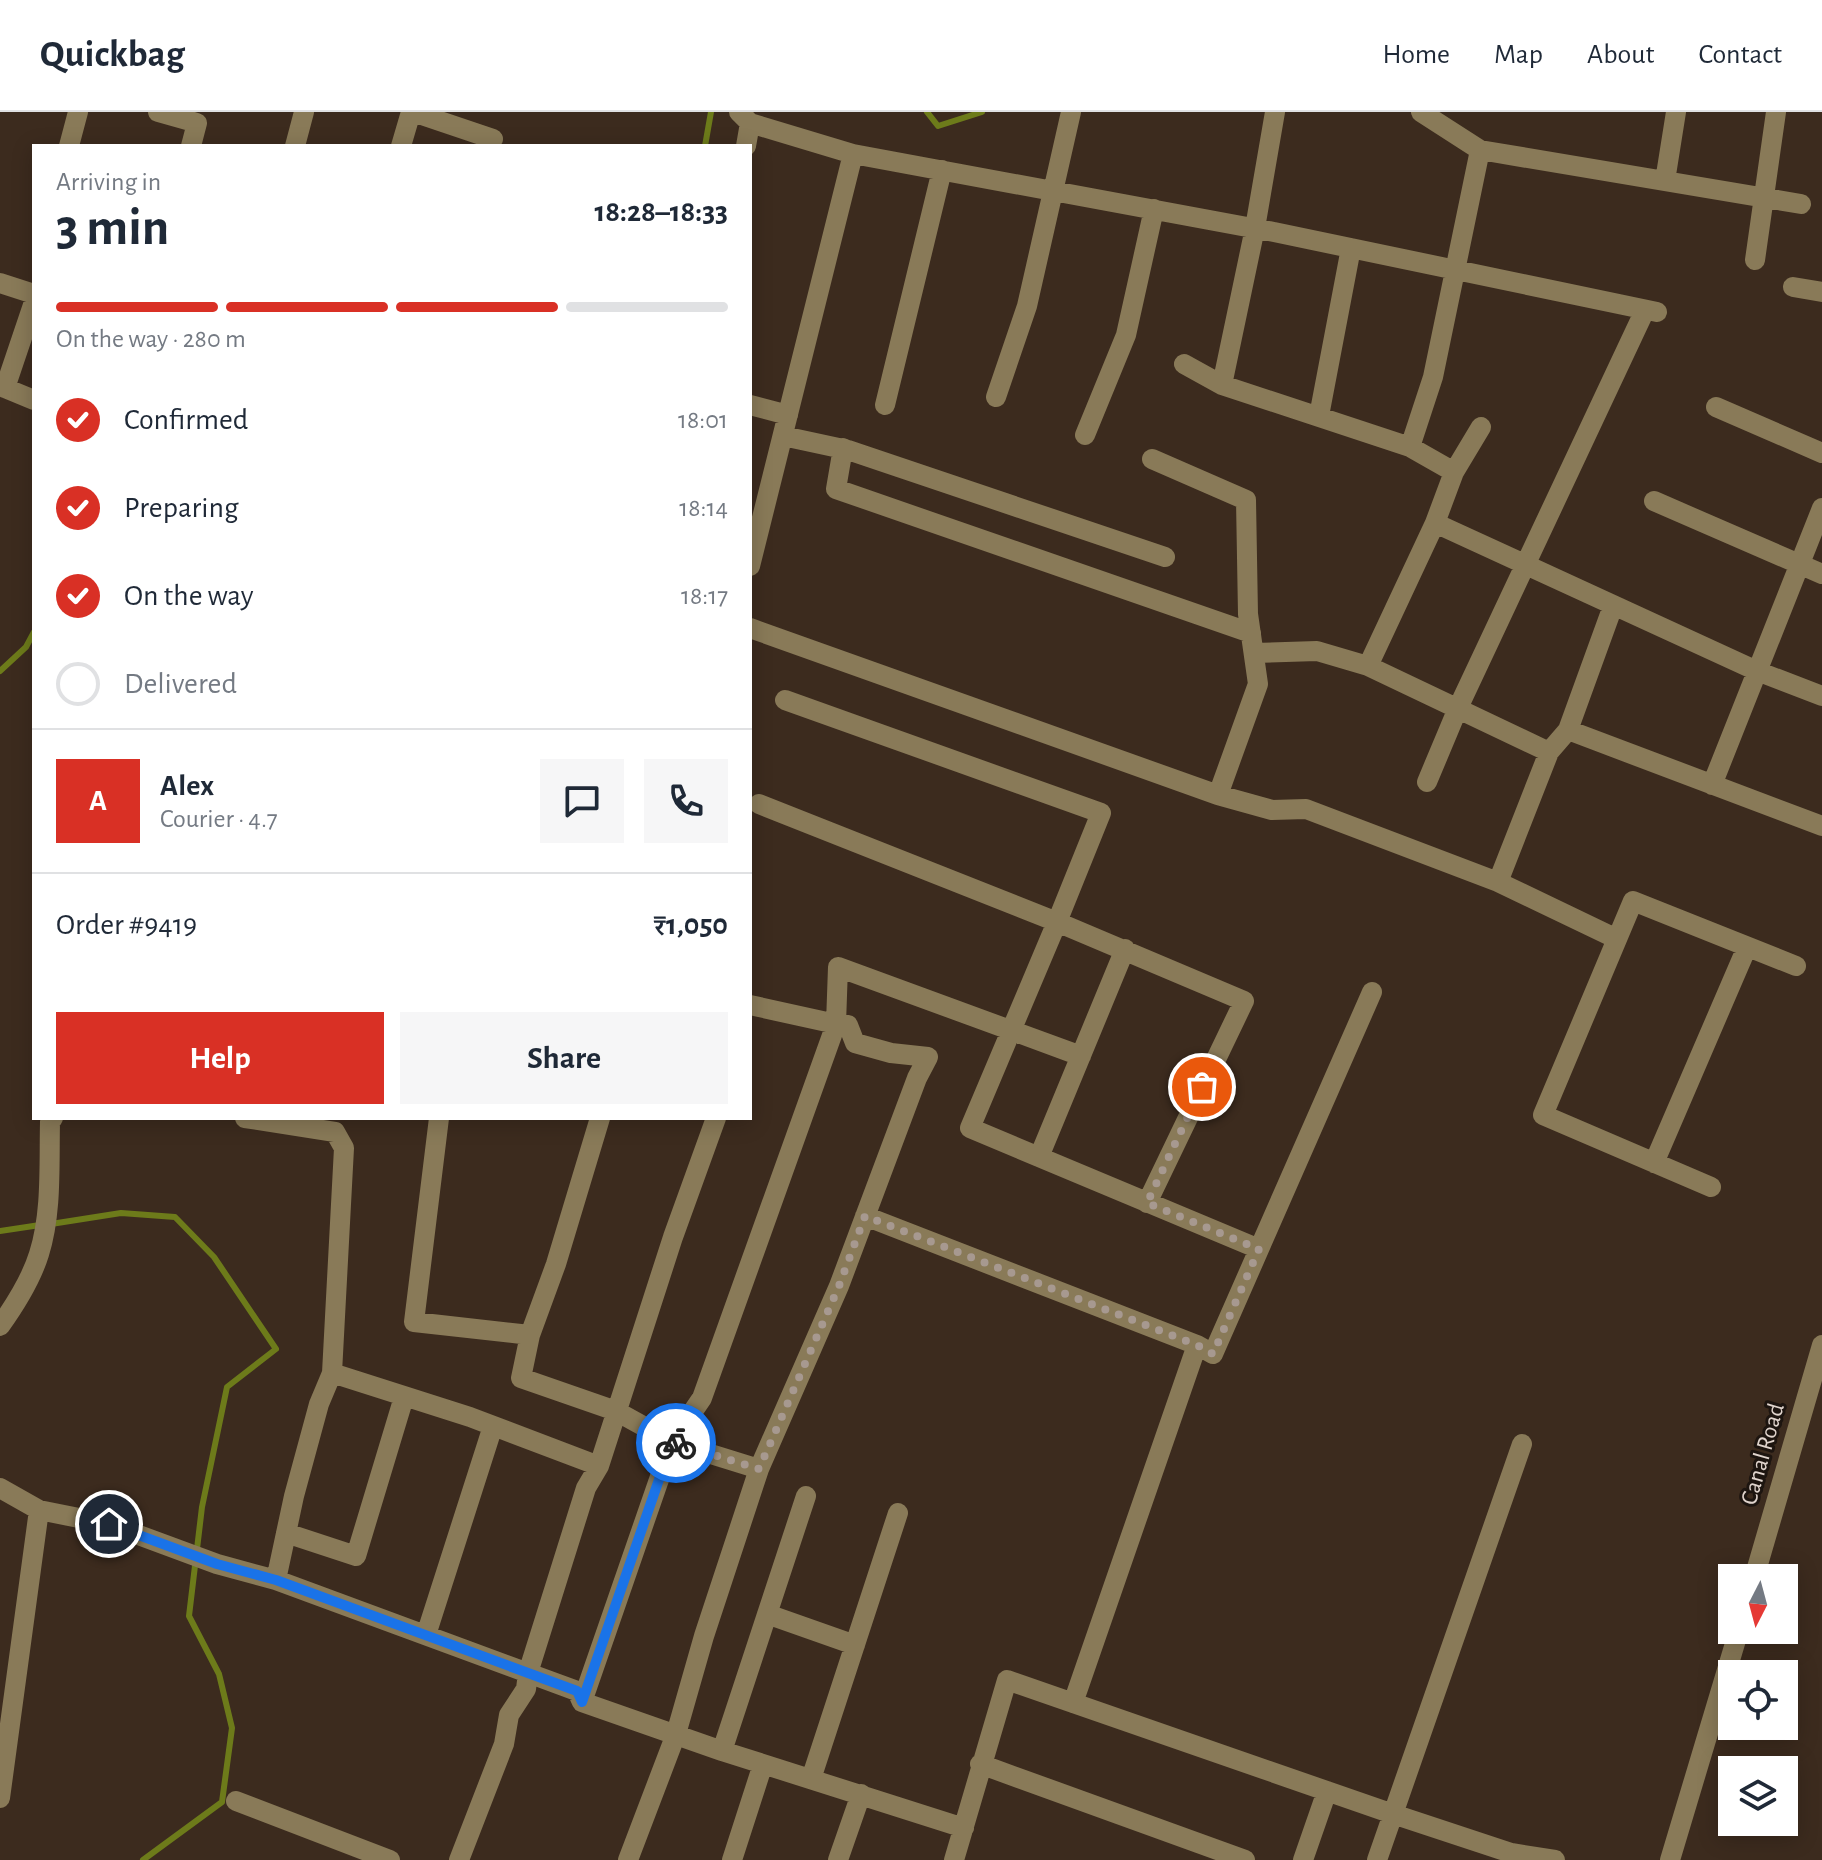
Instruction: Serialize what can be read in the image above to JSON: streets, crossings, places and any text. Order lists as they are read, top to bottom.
{
  "streets": {
    "street": ["Canal Road"]
  },
  "north": "bottom",
  "page": {
    "header": "Quickbag",
    "nav": [
      "Home",
      "Map",
      "About",
      "Contact"
    ],
    "heading": ["3 min", "Arriving in", "18:28–18:33"],
    "panel": [
      "Alex",
      "Courier · 4.7",
      "Order #9419",
      "₹1,050"
    ],
    "bar": "On the way · 280 m",
    "list": [
      ["Confirmed", "18:01"],
      ["Preparing", "18:14"],
      ["On the way", "18:17"],
      "Delivered"
    ],
    "round": "A",
    "buttons": ["Help", "Share"]
  }
}
